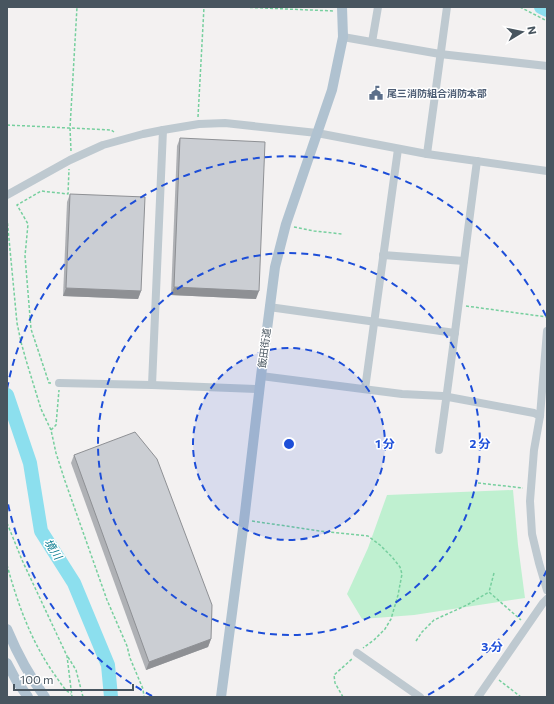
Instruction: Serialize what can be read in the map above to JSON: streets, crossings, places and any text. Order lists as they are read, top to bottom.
{
  "streets": {
    "main road": ["飯田街道"]
  },
  "water": ["境川"],
  "places": {
    "public building": ["尾三消防組合消防本部"]
  },
  "scale_bar": "100 m",
  "north": "right",
  "rings": ["1 分", "2 分", "3 分"]
}
